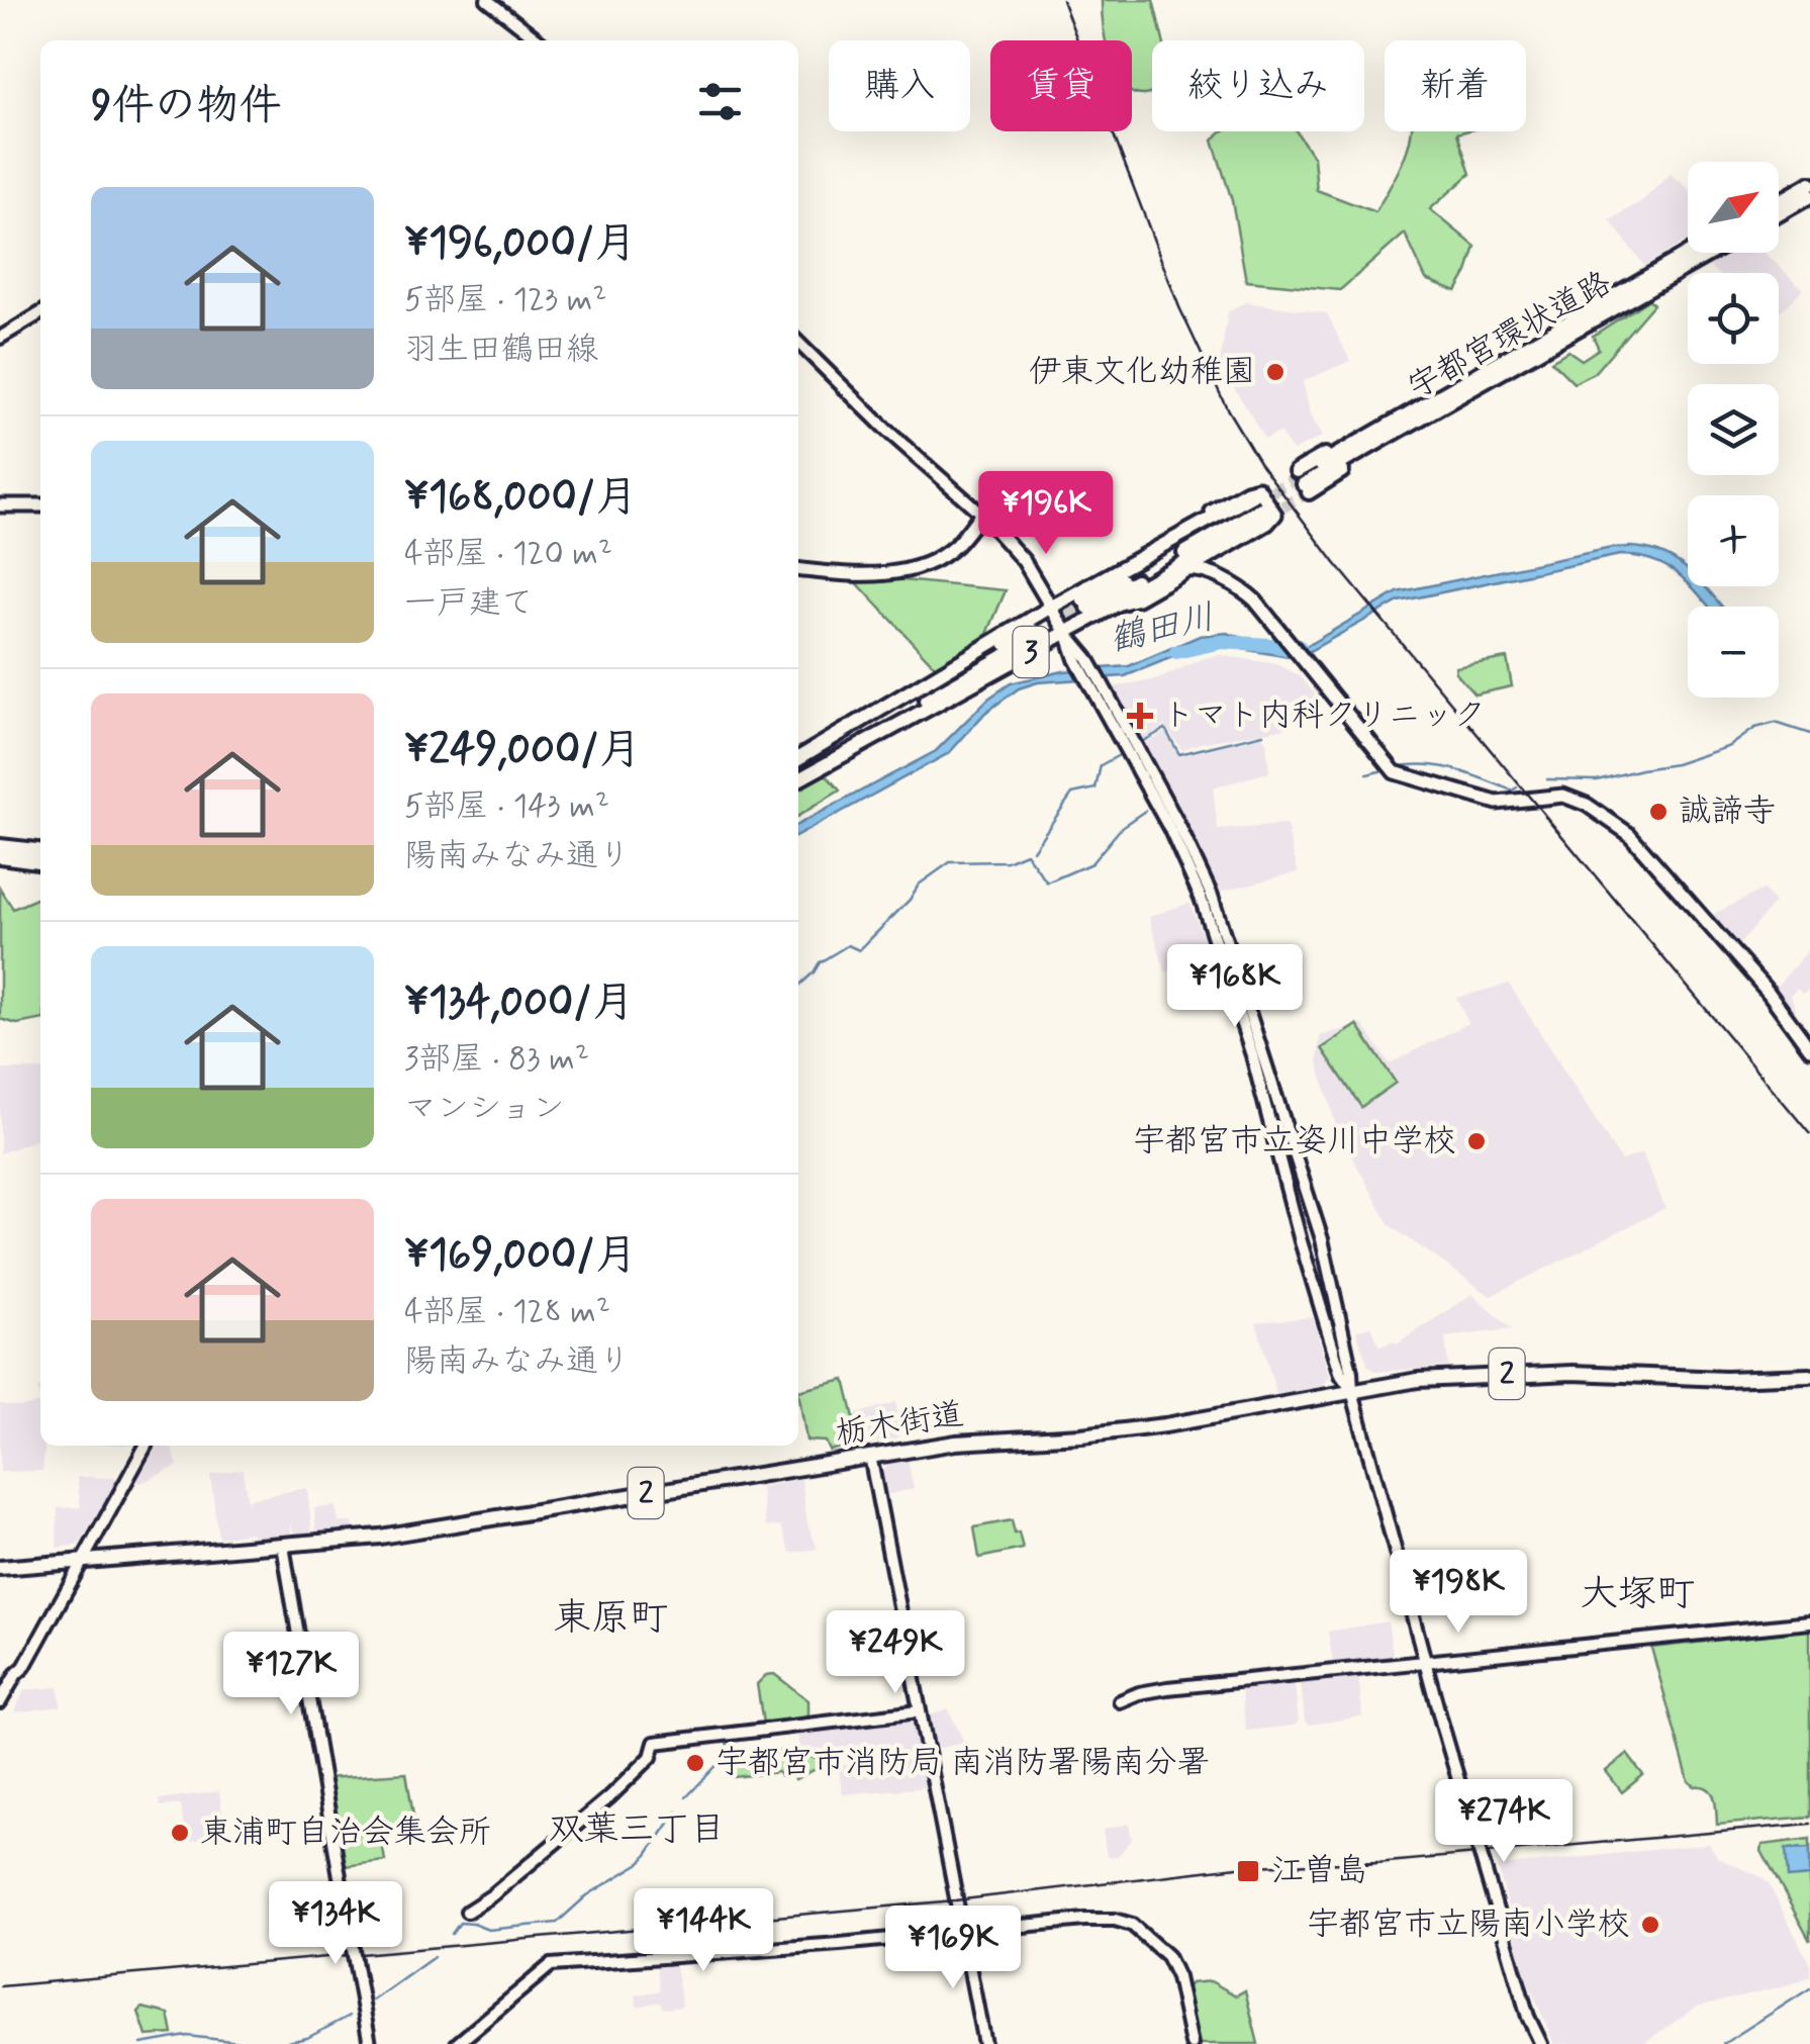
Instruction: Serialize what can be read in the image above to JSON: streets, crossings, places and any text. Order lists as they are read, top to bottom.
{
  "streets": {
    "main road": [
      "宇都宮環状道路",
      "3",
      "2",
      "栃木街道"
    ]
  },
  "districts": ["大塚町", "東原町", "双葉三丁目"],
  "water": ["鶴田川"],
  "places": {
    "other": [
      "伊東文化幼稚園",
      "誠諦寺",
      "宇都宮市立姿川中学校",
      "宇都宮市消防局 南消防署陽南分署",
      "東浦町自治会集会所",
      "宇都宮市立陽南小学校"
    ],
    "health": ["トマト内科クリニック"],
    "transit": ["江曽島"]
  },
  "north": "top right",
  "page": {
    "chip": [
      "購入",
      "賃貸",
      "絞り込み",
      "新着"
    ],
    "heading": "9件の物件",
    "map_buttons": ["+", "−"],
    "list": [
      {
        "name": "¥196,000/月",
        "note": "5部屋 · 123 m² · 羽生田鶴田線"
      },
      {
        "name": "¥168,000/月",
        "note": "4部屋 · 120 m² · 一戸建て"
      },
      {
        "name": "¥249,000/月",
        "note": "5部屋 · 143 m² · 陽南みなみ通り"
      },
      {
        "name": "¥134,000/月",
        "note": "3部屋 · 83 m² · マンション"
      },
      {
        "name": "¥169,000/月",
        "note": "4部屋 · 128 m² · 陽南みなみ通り"
      }
    ],
    "price": [
      "¥196K",
      "¥168K",
      "¥198K",
      "¥249K",
      "¥127K",
      "¥274K",
      "¥134K",
      "¥144K",
      "¥169K"
    ]
  }
}
